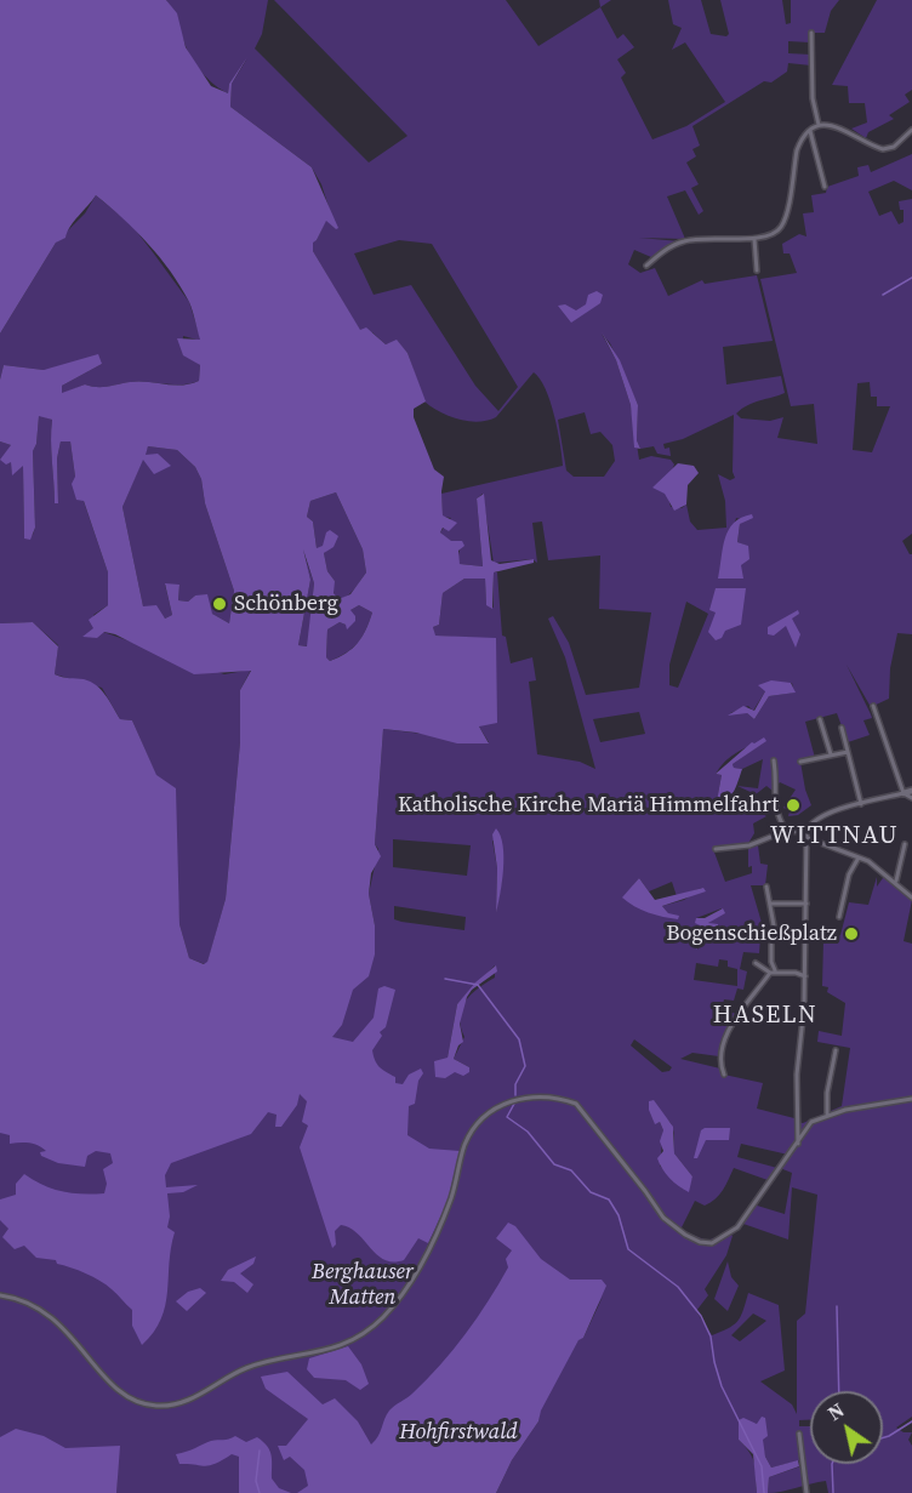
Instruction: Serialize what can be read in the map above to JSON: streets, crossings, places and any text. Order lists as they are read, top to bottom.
{
  "districts": ["WITTNAU", "HASELN"],
  "parks": ["Berghauser Matten", "Hohfirstwald"],
  "places": ["Schönberg", "Katholische Kirche Mariä Himmelfahrt", "Bogenschießplatz"],
  "north": "top left"
}
